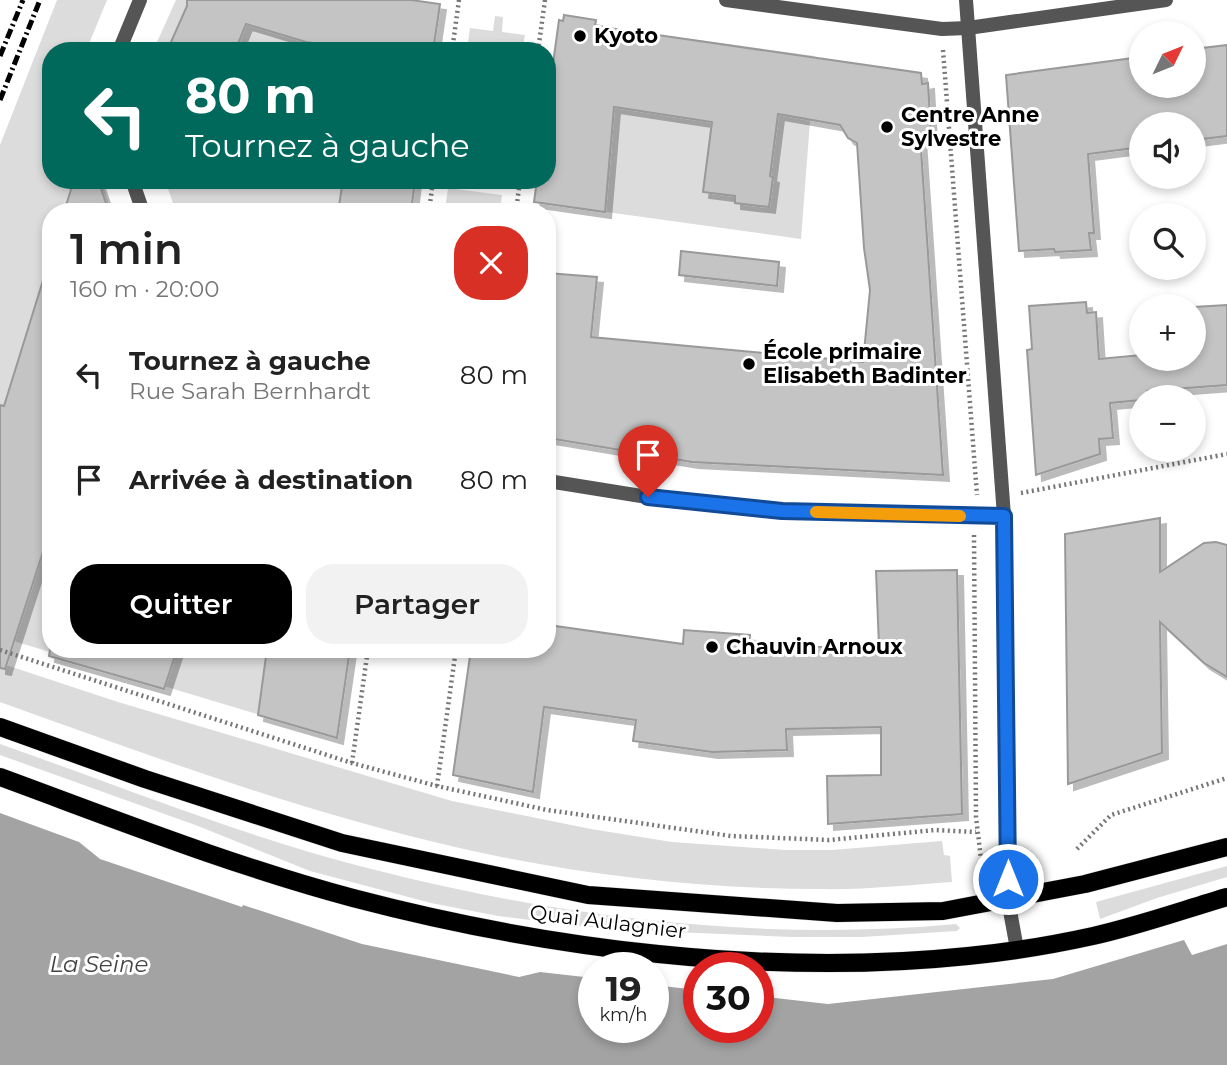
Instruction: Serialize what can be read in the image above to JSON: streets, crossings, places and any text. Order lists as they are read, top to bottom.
{
  "streets": {
    "main road": ["Quai Aulagnier"]
  },
  "water": ["La Seine"],
  "places": [
    "Kyoto",
    "Centre Anne Sylvestre",
    "École primaire Elisabeth Badinter",
    "Chauvin Arnoux"
  ],
  "north": "top right",
  "page": {
    "map_buttons": ["+", "−"],
    "turn": ["80 m", "Tournez à gauche"],
    "heading": ["1 min", "160 m · 20:00"],
    "list": [
      {
        "name": "Tournez à gauche",
        "note": "Rue Sarah Bernhardt",
        "value": "80 m"
      },
      {
        "name": "Arrivée à destination",
        "value": "80 m"
      }
    ],
    "buttons": ["Quitter", "Partager"],
    "speed": "19 km/h",
    "limit": "30"
  }
}
